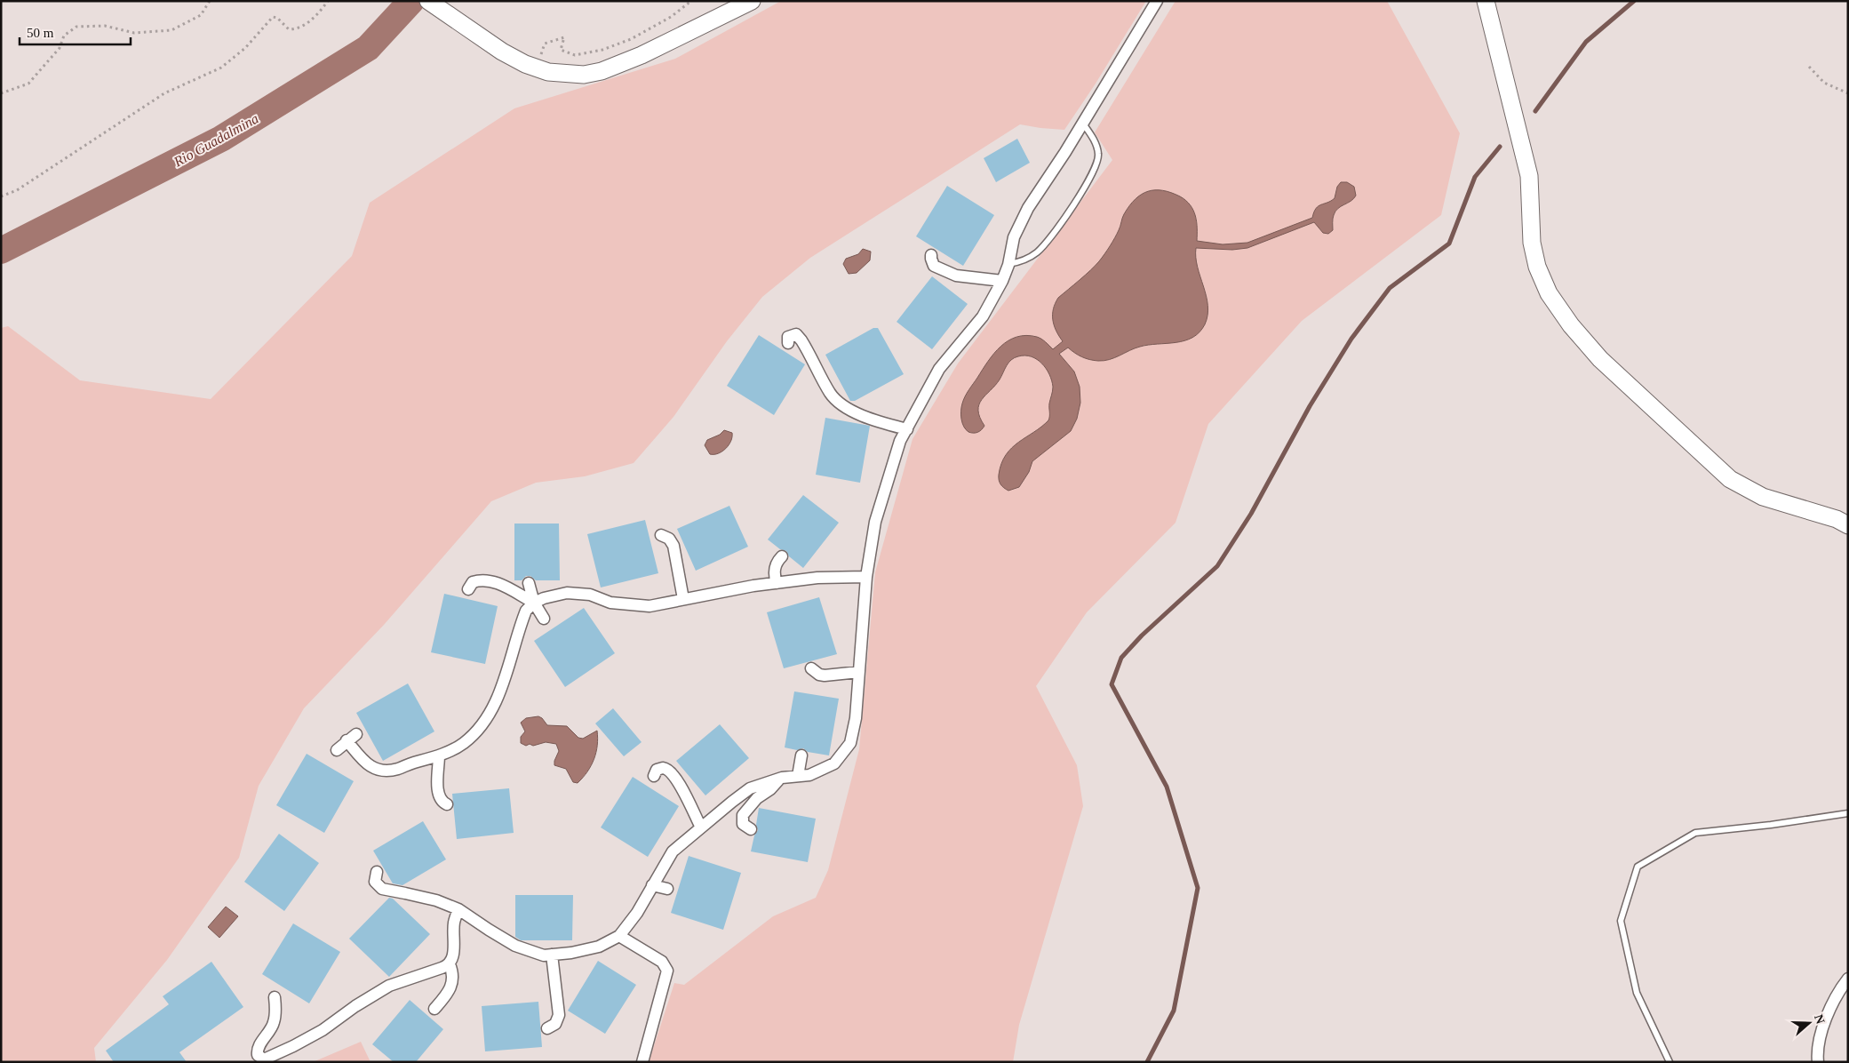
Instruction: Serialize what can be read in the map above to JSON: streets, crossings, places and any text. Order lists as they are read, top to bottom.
{
  "water": ["Rio Guadalmina"],
  "scale_bar": "50 m",
  "north": "right"
}
